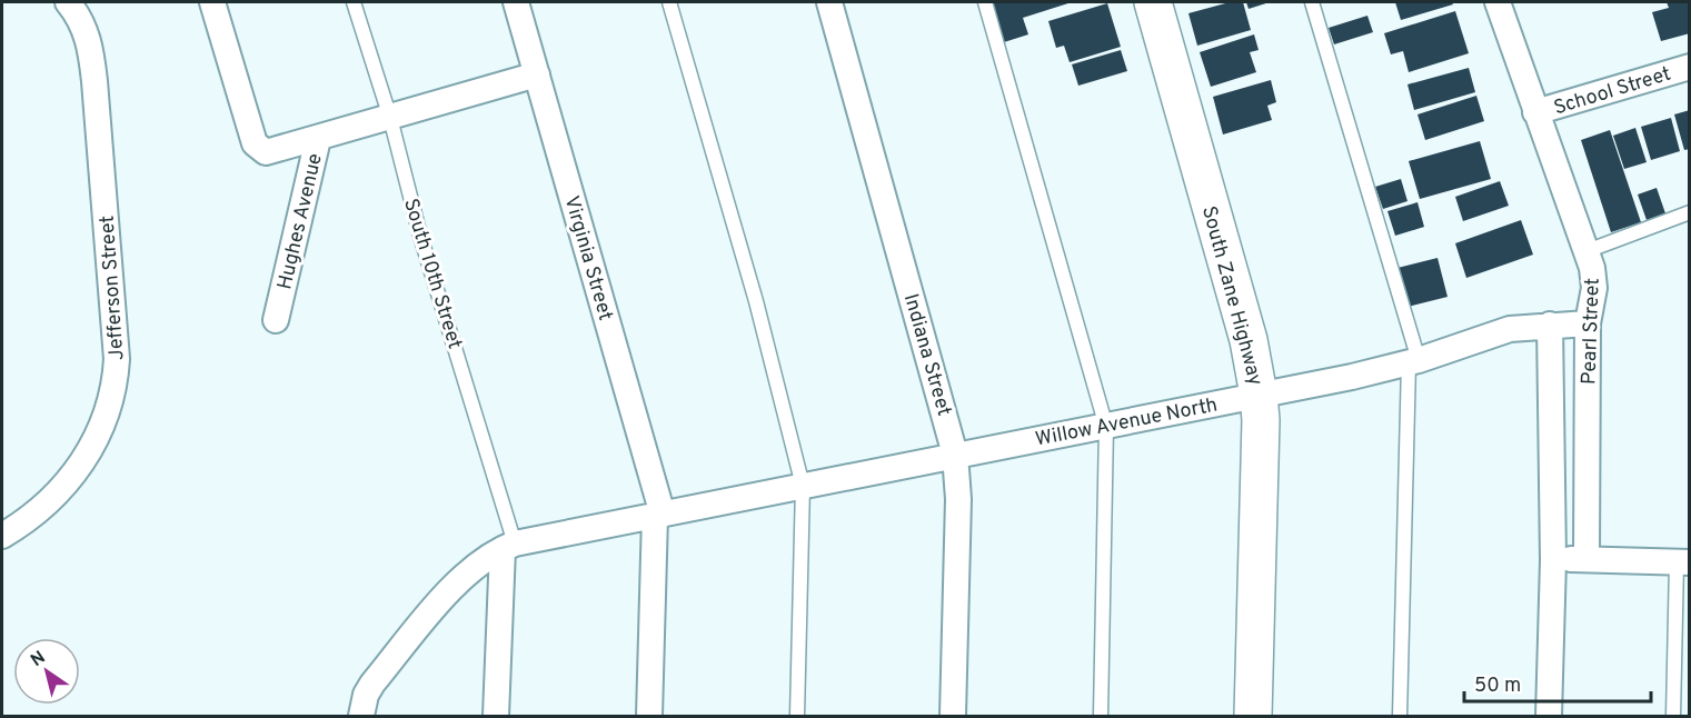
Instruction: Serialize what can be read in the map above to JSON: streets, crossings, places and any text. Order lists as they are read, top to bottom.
{
  "streets": {
    "street": [
      "School Street",
      "Hughes Avenue",
      "Virginia Street",
      "Jefferson Street",
      "South Zane Highway",
      "Pearl Street",
      "Indiana Street",
      "Willow Avenue North"
    ],
    "lane": ["South 10th Street"]
  },
  "crossings": [
    ["School Street", "Pearl Street"],
    ["Virginia Street", "Willow Avenue North"],
    ["South 10th Street", "Willow Avenue North"],
    ["South Zane Highway", "Willow Avenue North"],
    ["Pearl Street", "Willow Avenue North"],
    ["Indiana Street", "Willow Avenue North"]
  ],
  "scale_bar": "50 m",
  "north": "top left"
}
